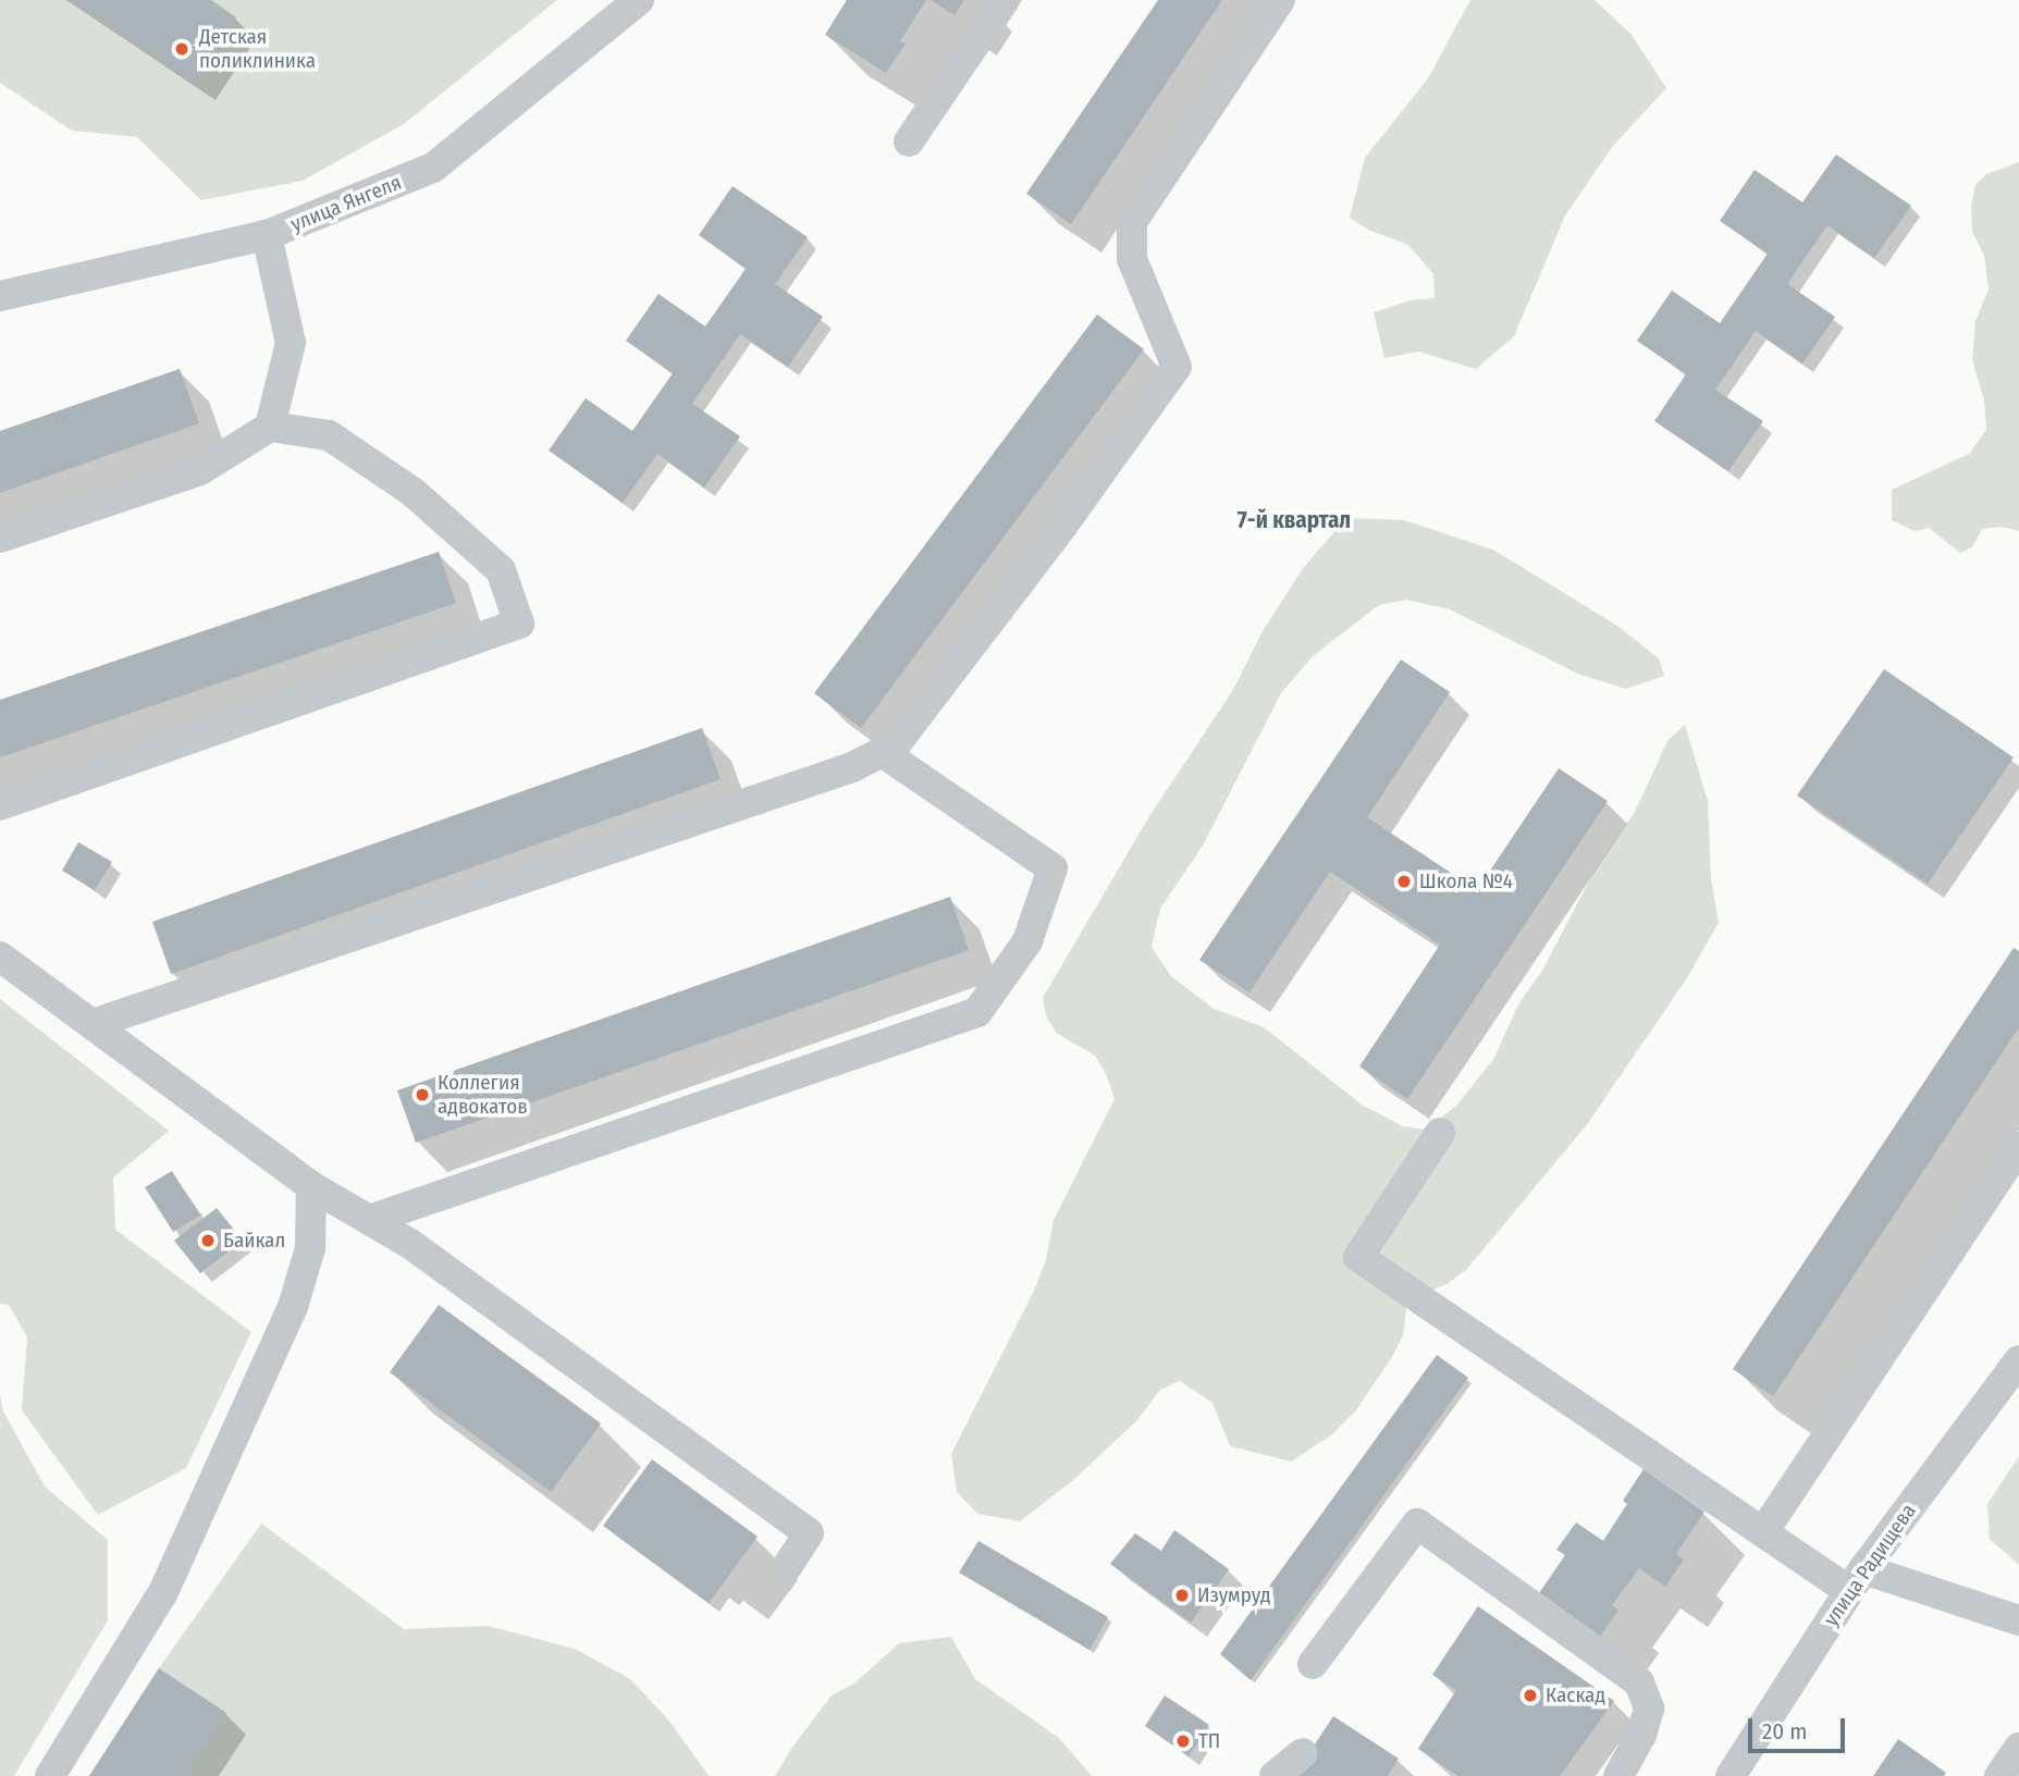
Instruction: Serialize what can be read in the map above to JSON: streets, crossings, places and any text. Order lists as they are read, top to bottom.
{
  "streets": {
    "street": ["улица Янгеля", "улица Радищева"]
  },
  "districts": ["7-й квартал"],
  "places": [
    "Детская поликлиника",
    "Школа №4",
    "Коллегия адвокатов",
    "Байкал",
    "Изумруд",
    "Каскад",
    "ТП"
  ],
  "scale_bar": "20 m"
}
